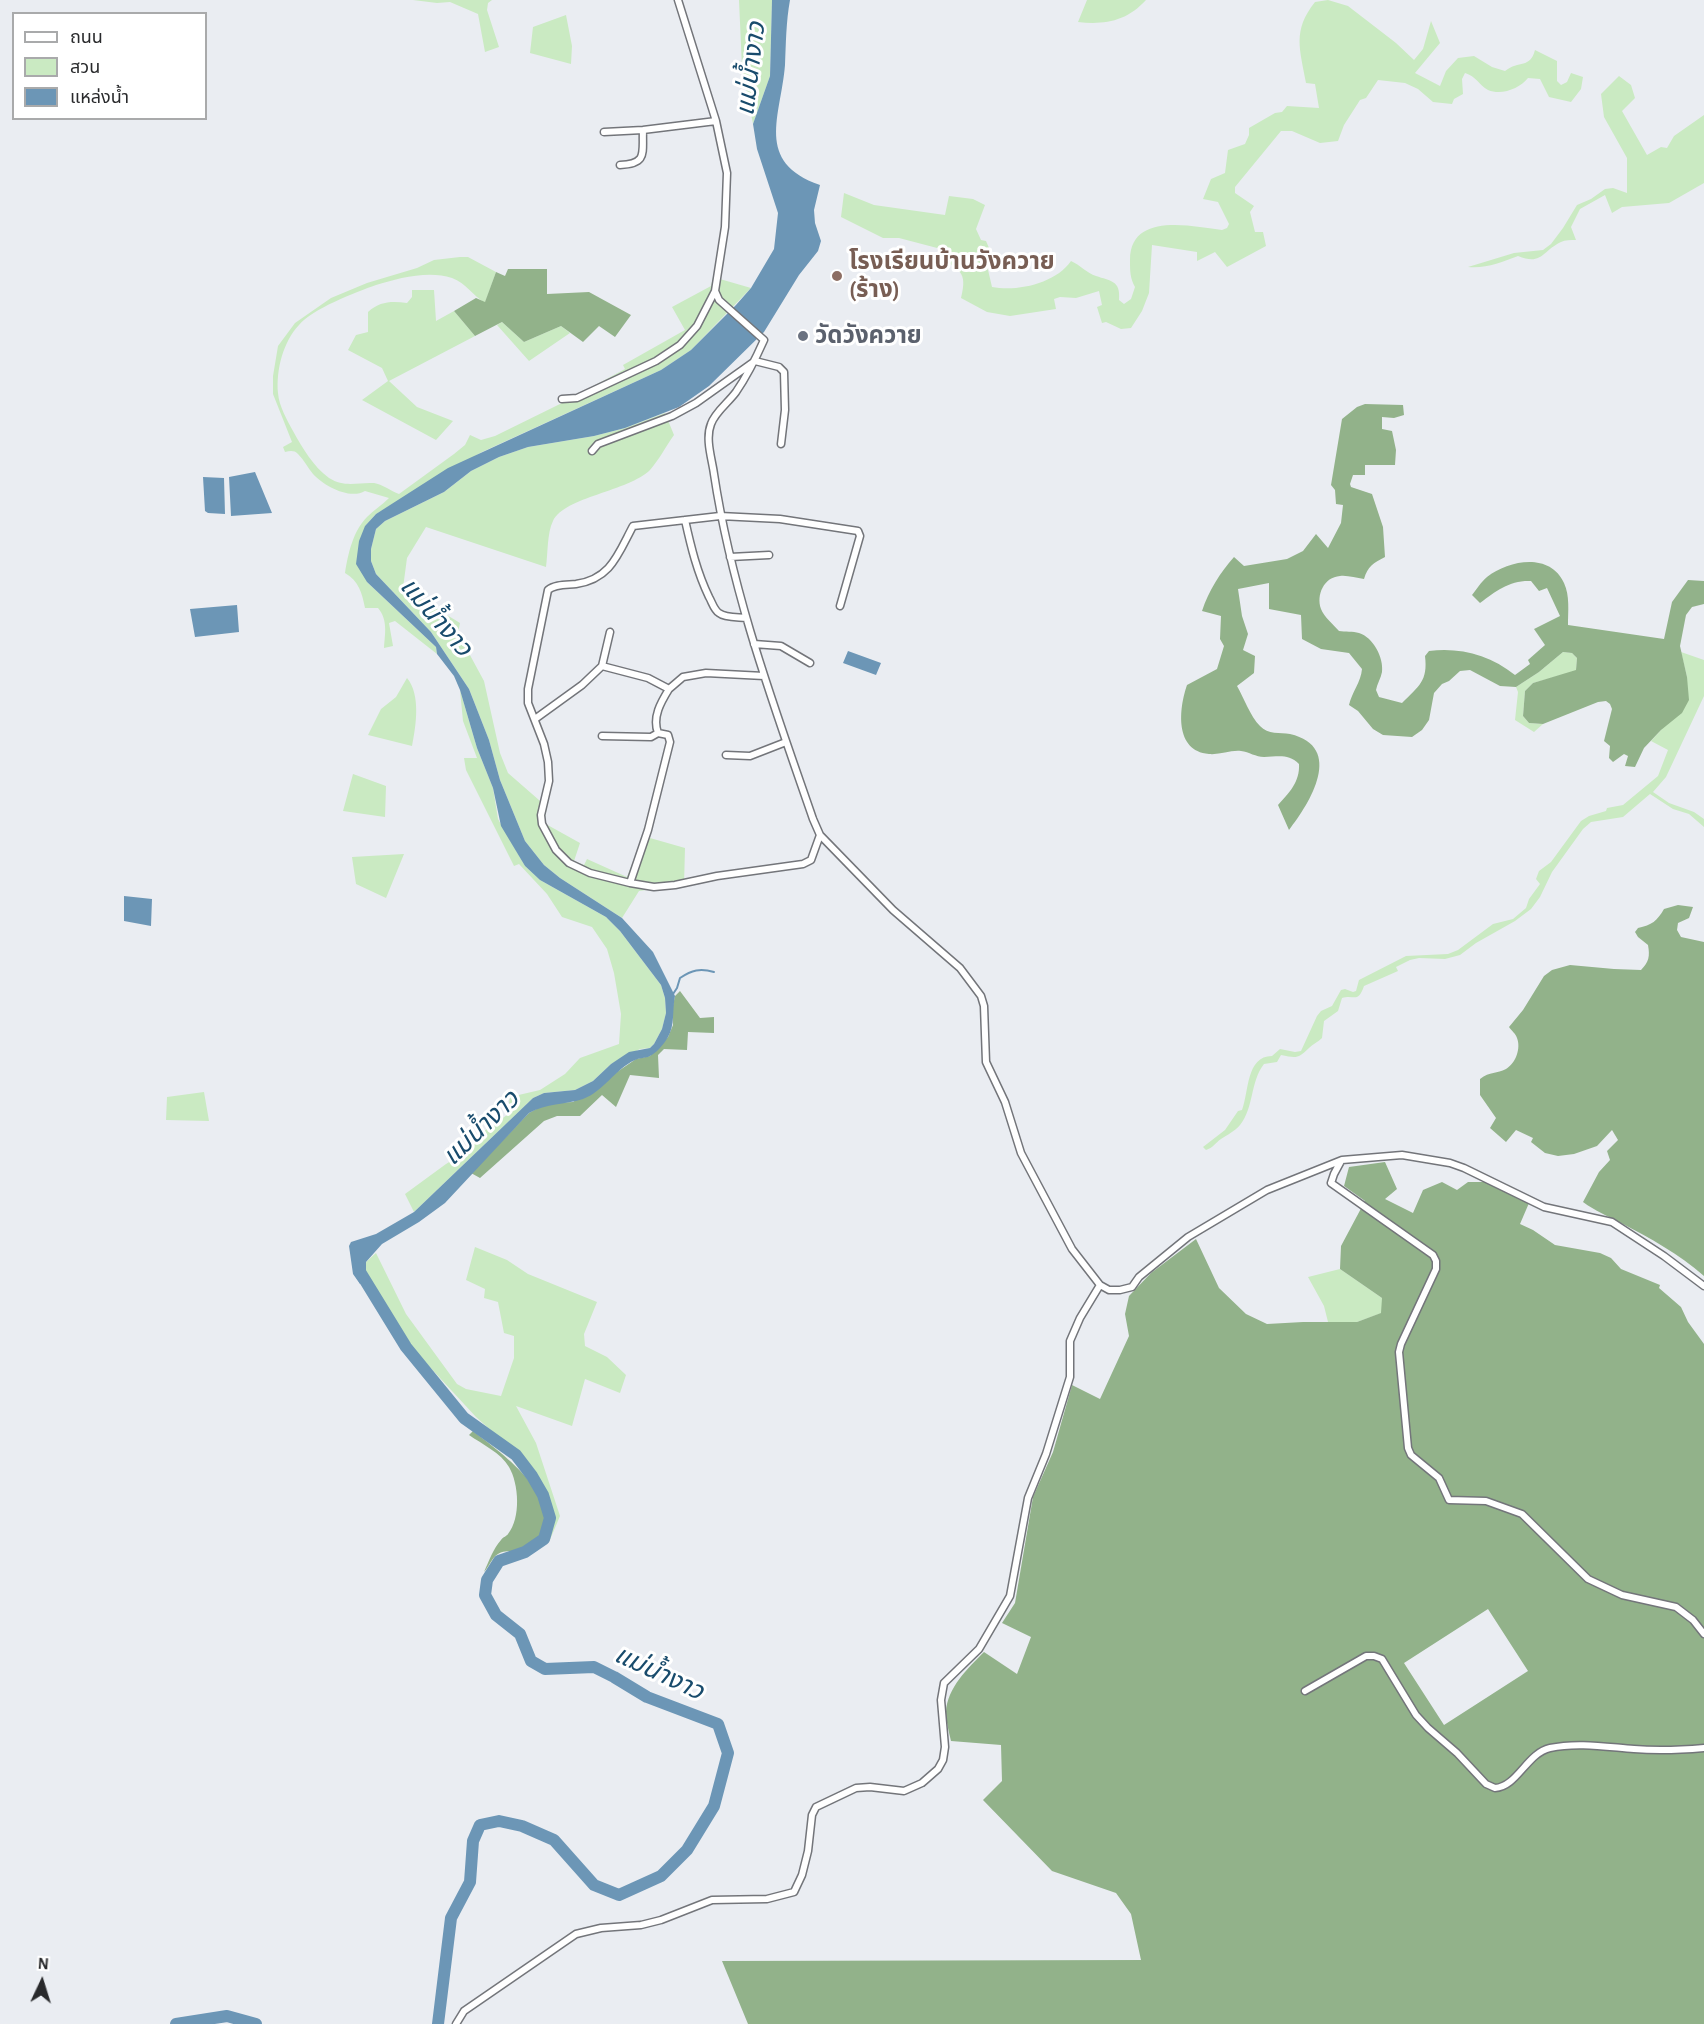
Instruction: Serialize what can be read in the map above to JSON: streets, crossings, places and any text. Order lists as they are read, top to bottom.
{
  "water": ["แม่น้ำงาว"],
  "places": ["โรงเรียนบ้านวังควาย (ร้าง)", "วัดวังควาย"],
  "legend": ["ถนน", "สวน", "แหล่งน้ำ"],
  "north": "top"
}
